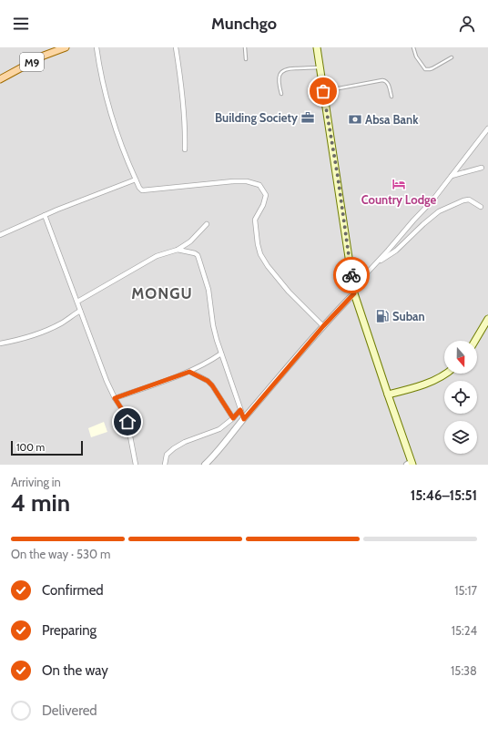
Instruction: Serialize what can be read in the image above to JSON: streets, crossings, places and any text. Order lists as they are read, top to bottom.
{
  "streets": {
    "main road": ["M9"]
  },
  "districts": ["MONGU"],
  "places": {
    "office": ["Building Society"],
    "bank": ["Absa Bank"],
    "hotel": ["Country Lodge"],
    "fuel station": ["Suban"]
  },
  "scale_bar": "100 m",
  "north": "bottom",
  "page": {
    "header": "Munchgo",
    "scale": "100 m",
    "heading": ["4 min", "Arriving in", "15:46–15:51"],
    "bar": "On the way · 530 m",
    "list": [
      ["Confirmed", "15:17"],
      ["Preparing", "15:24"],
      ["On the way", "15:38"],
      "Delivered"
    ]
  }
}
